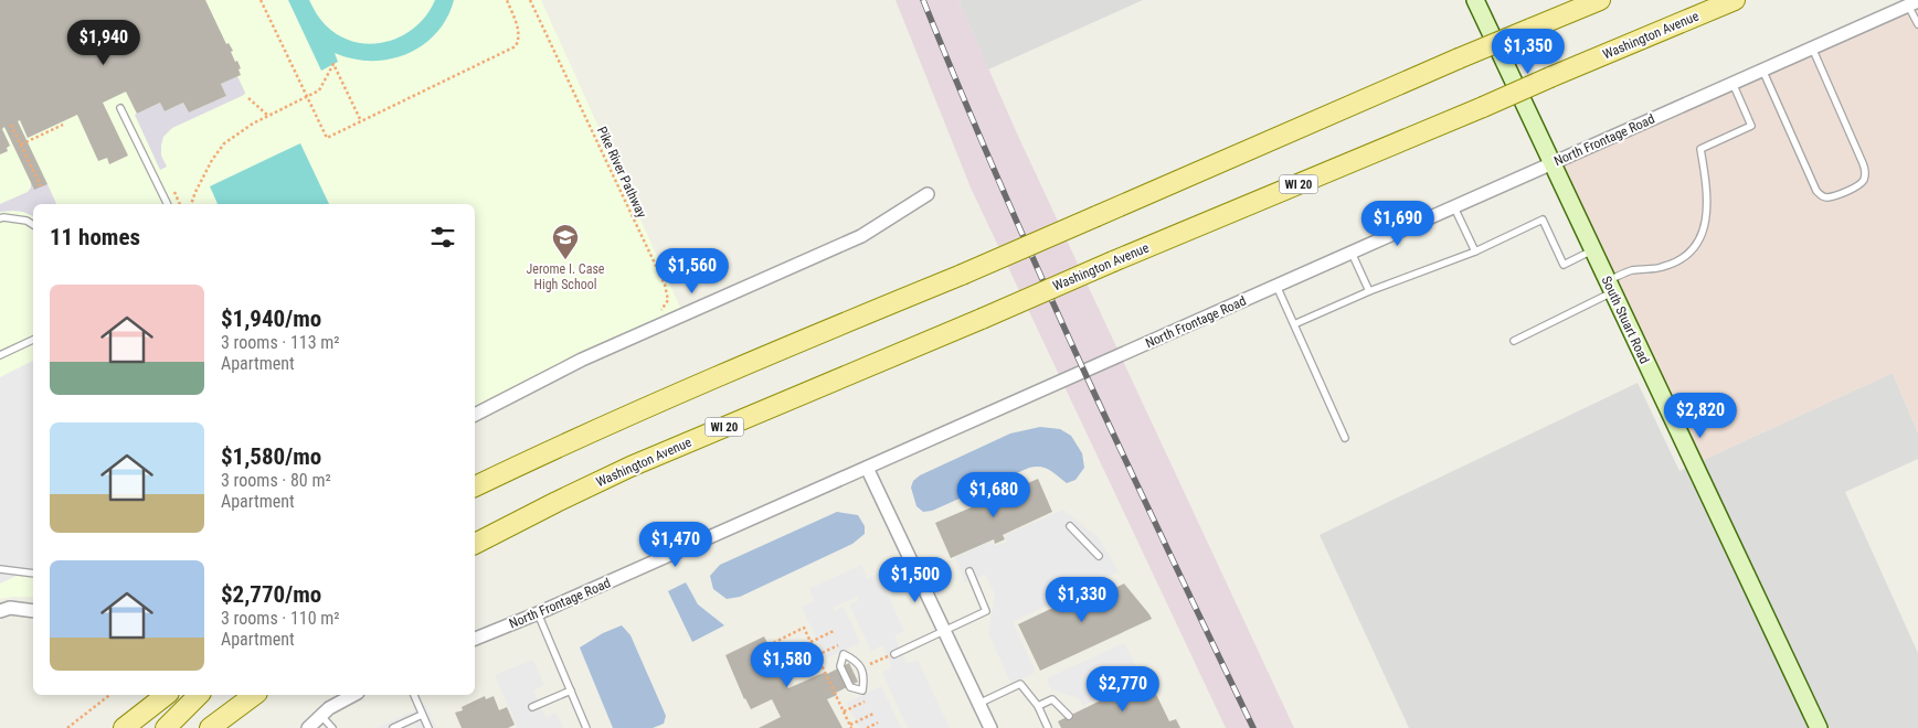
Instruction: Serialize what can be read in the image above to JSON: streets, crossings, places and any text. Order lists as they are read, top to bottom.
{
  "streets": {
    "main road": ["Washington Avenue", "WI 20"],
    "street": ["North Frontage Road", "South Stuart Road"],
    "path": ["Pike River Pathway"]
  },
  "crossings": [
    ["North Frontage Road", "South Stuart Road"]
  ],
  "places": {
    "school or university": ["Jerome I. Case High School"]
  },
  "page": {
    "price": [
      "$1,940",
      "$1,350",
      "$1,690",
      "$1,560",
      "$2,820",
      "$1,680",
      "$1,470",
      "$1,500",
      "$1,330",
      "$1,580",
      "$2,770"
    ],
    "heading": "11 homes",
    "list": [
      {
        "name": "$1,940/mo",
        "note": "3 rooms · 113 m² · Apartment"
      },
      {
        "name": "$1,580/mo",
        "note": "3 rooms · 80 m² · Apartment"
      },
      {
        "name": "$2,770/mo",
        "note": "3 rooms · 110 m² · Apartment"
      }
    ]
  }
}
